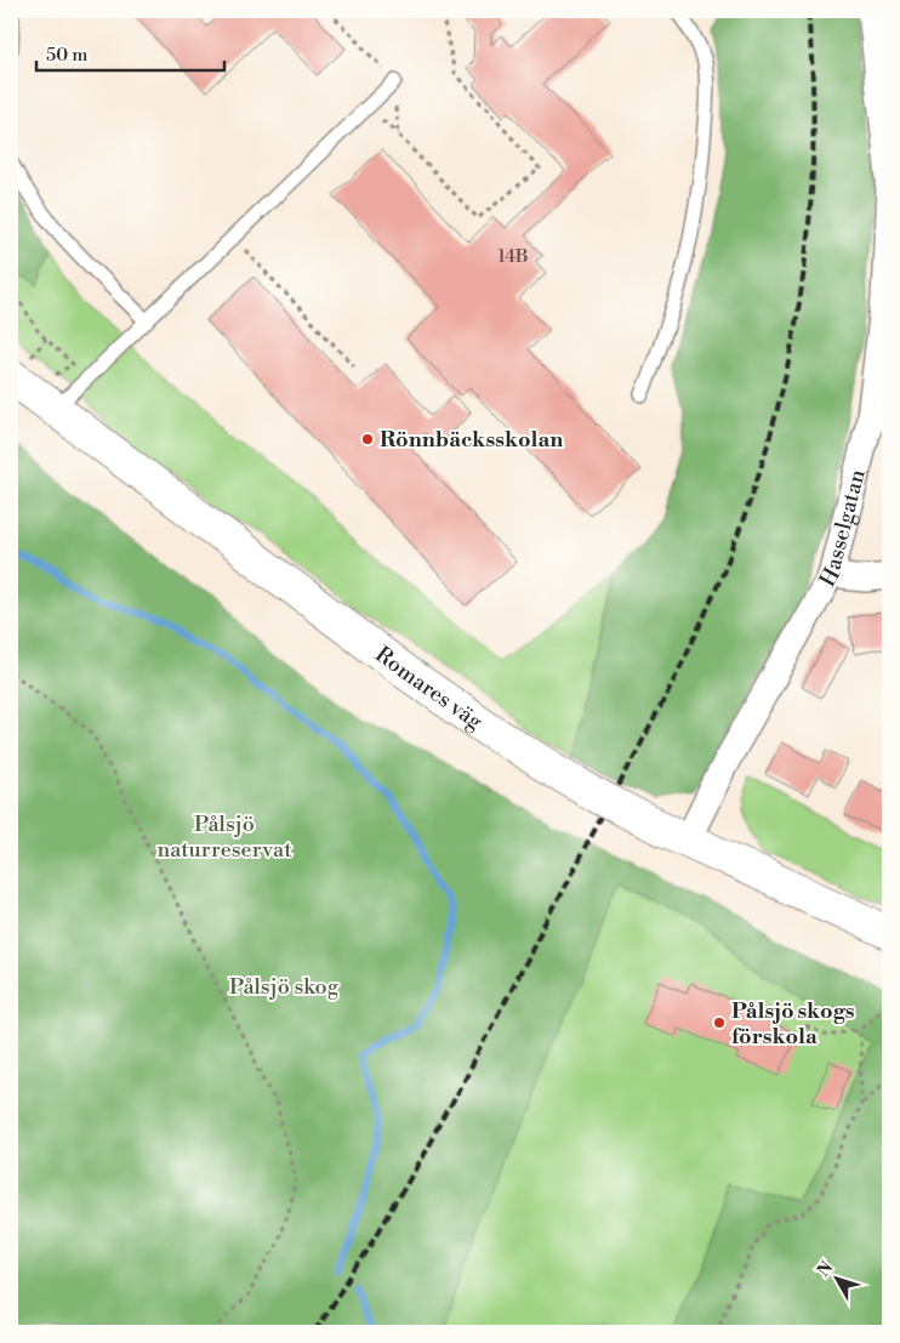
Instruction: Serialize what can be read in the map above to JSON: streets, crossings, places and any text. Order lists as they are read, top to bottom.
{
  "streets": {
    "street": ["Hasselgatan", "Romares väg"]
  },
  "crossings": [
    ["Hasselgatan", "Romares väg"]
  ],
  "parks": ["Pålsjö naturreservat", "Pålsjö skog"],
  "places": ["Rönnbäcksskolan", "Pålsjö skogs förskola"],
  "house_numbers": ["14B"],
  "scale_bar": "50 m",
  "north": "top left"
}
